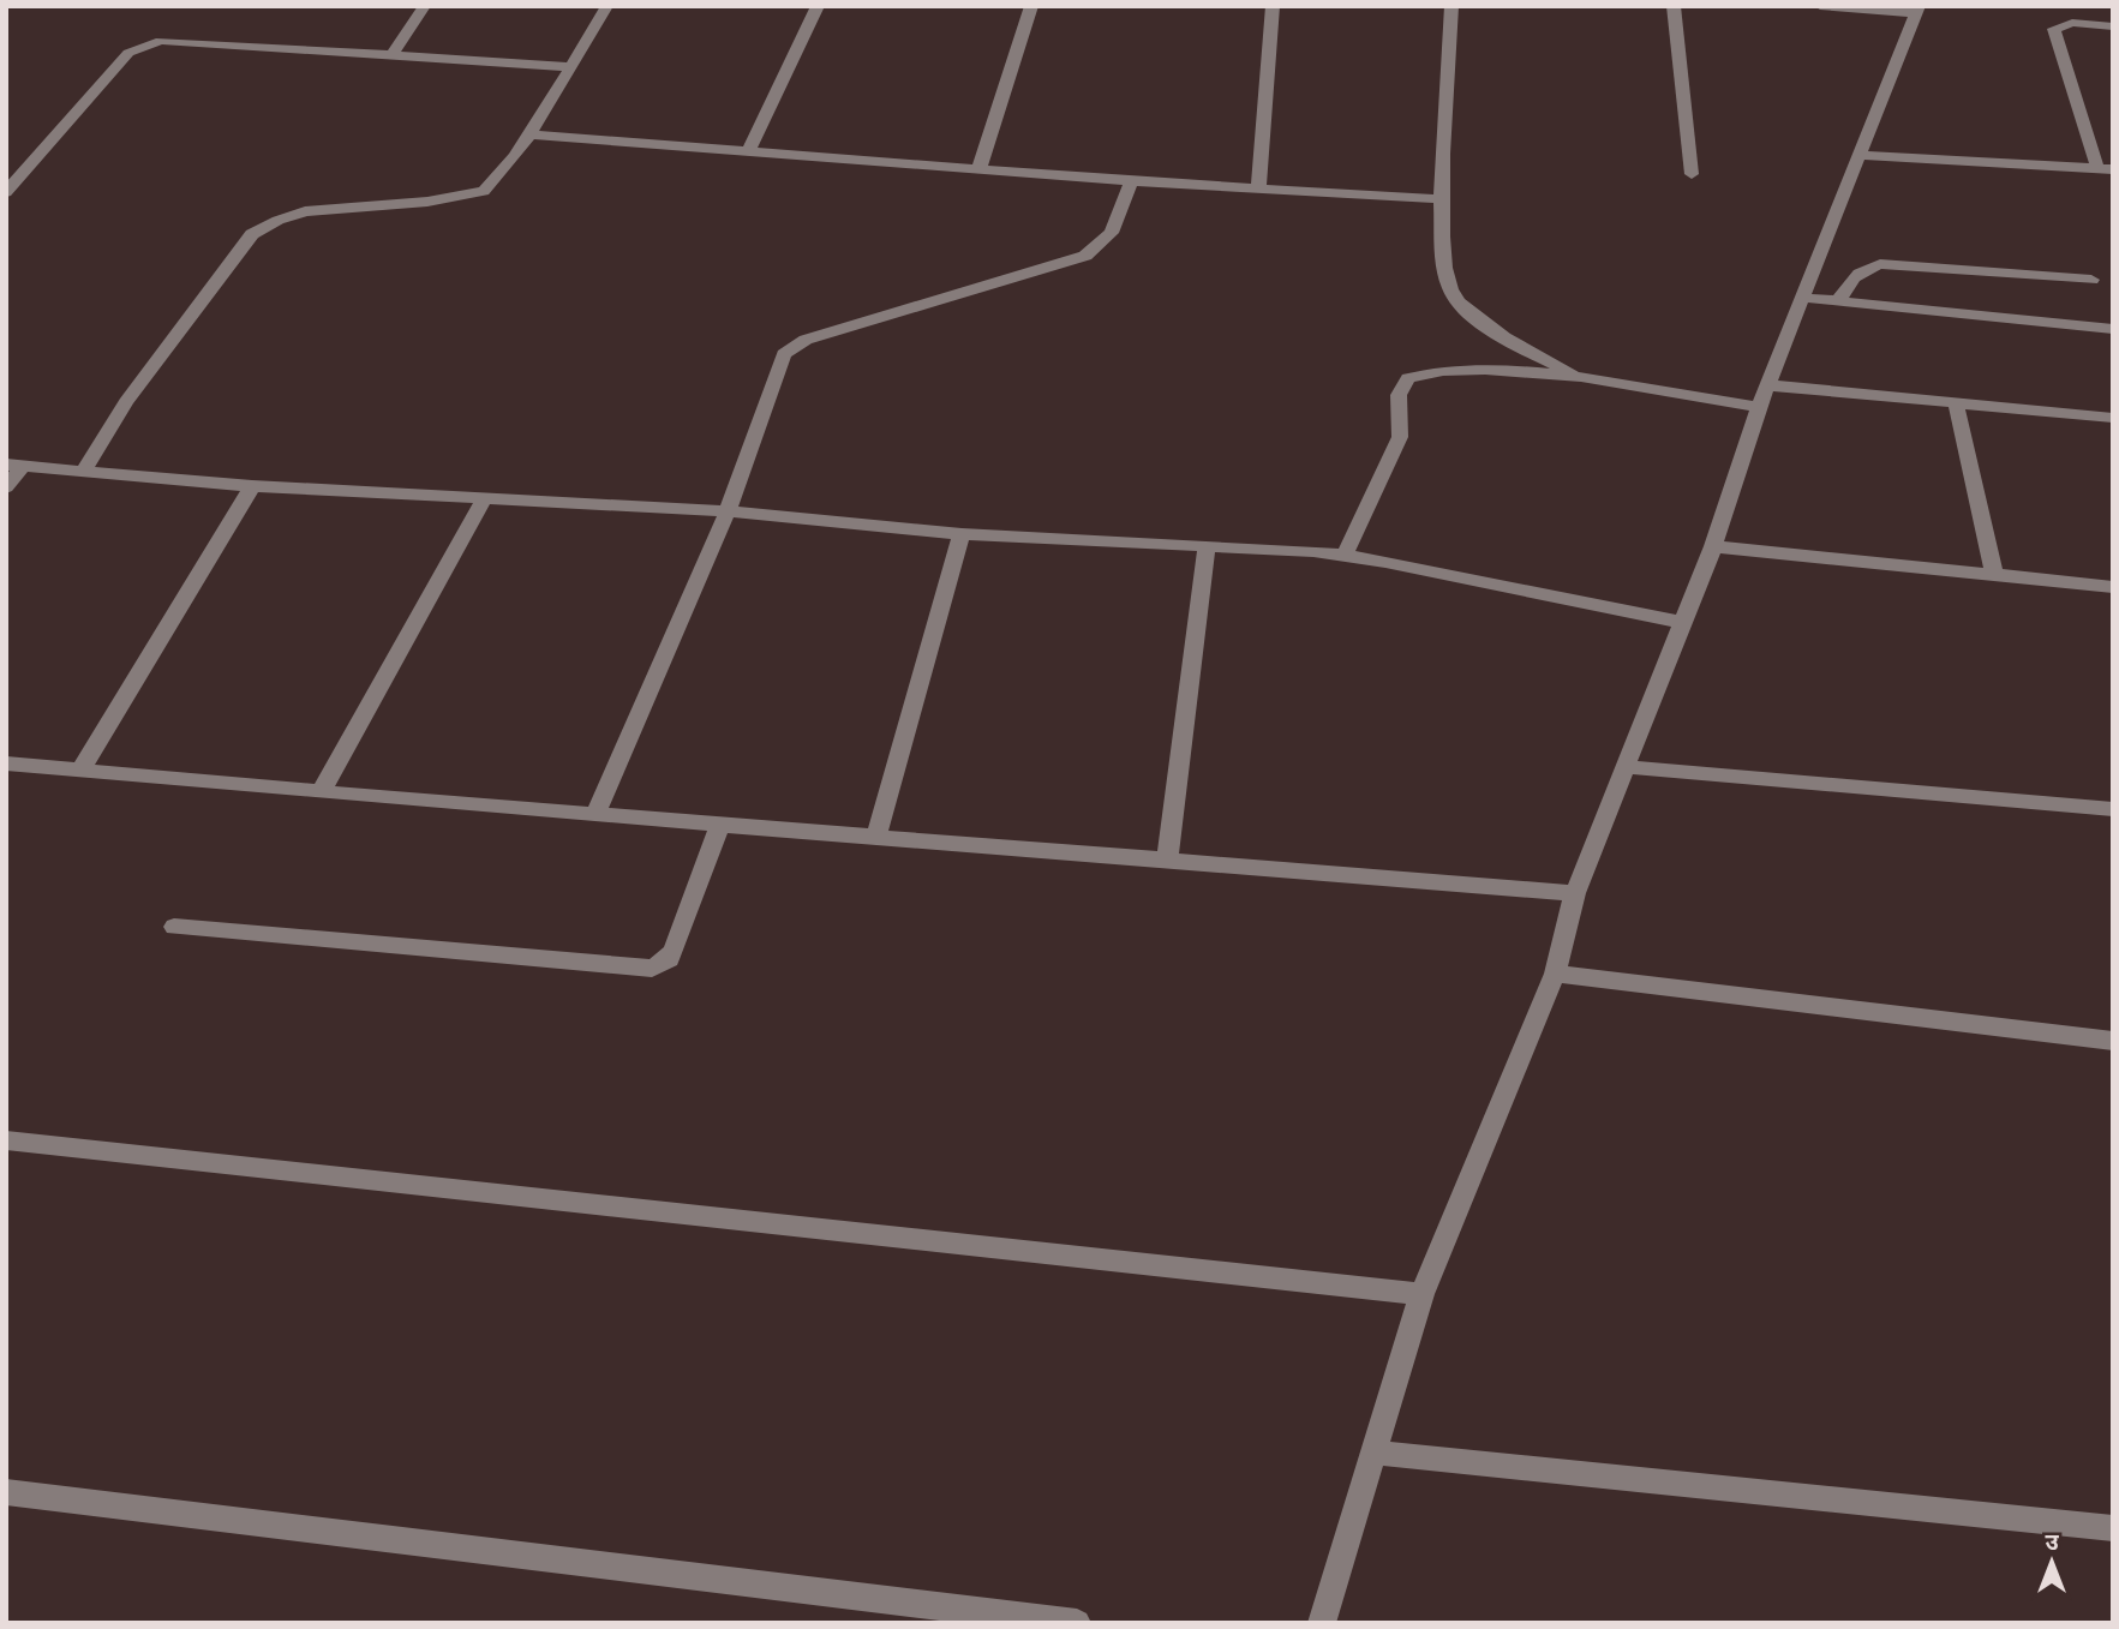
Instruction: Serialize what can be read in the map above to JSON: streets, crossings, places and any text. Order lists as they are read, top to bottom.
{
  "north": "top"
}
